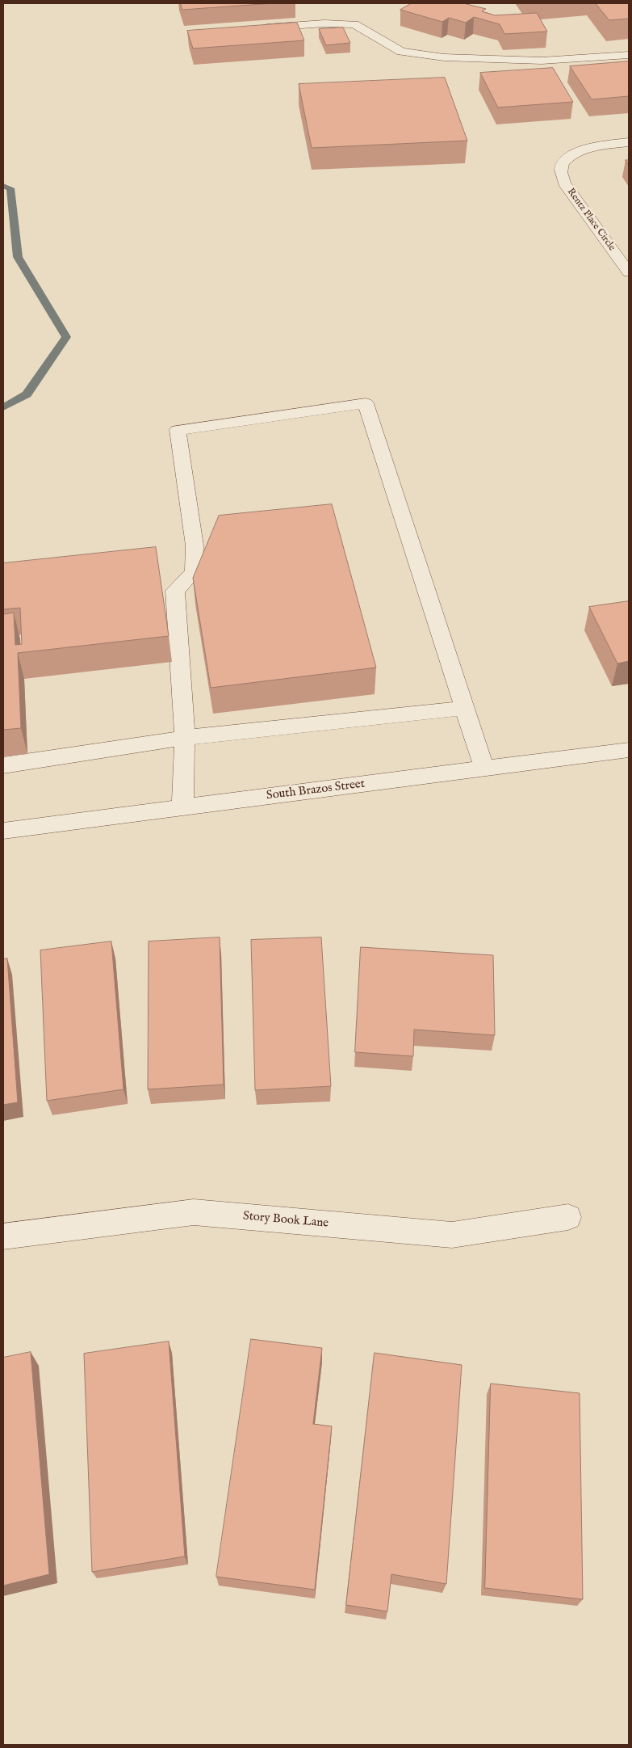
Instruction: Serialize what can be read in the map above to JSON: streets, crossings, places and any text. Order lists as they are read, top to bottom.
{
  "streets": {
    "street": ["Rentz Place Circle", "South Brazos Street", "Story Book Lane"]
  }
}
